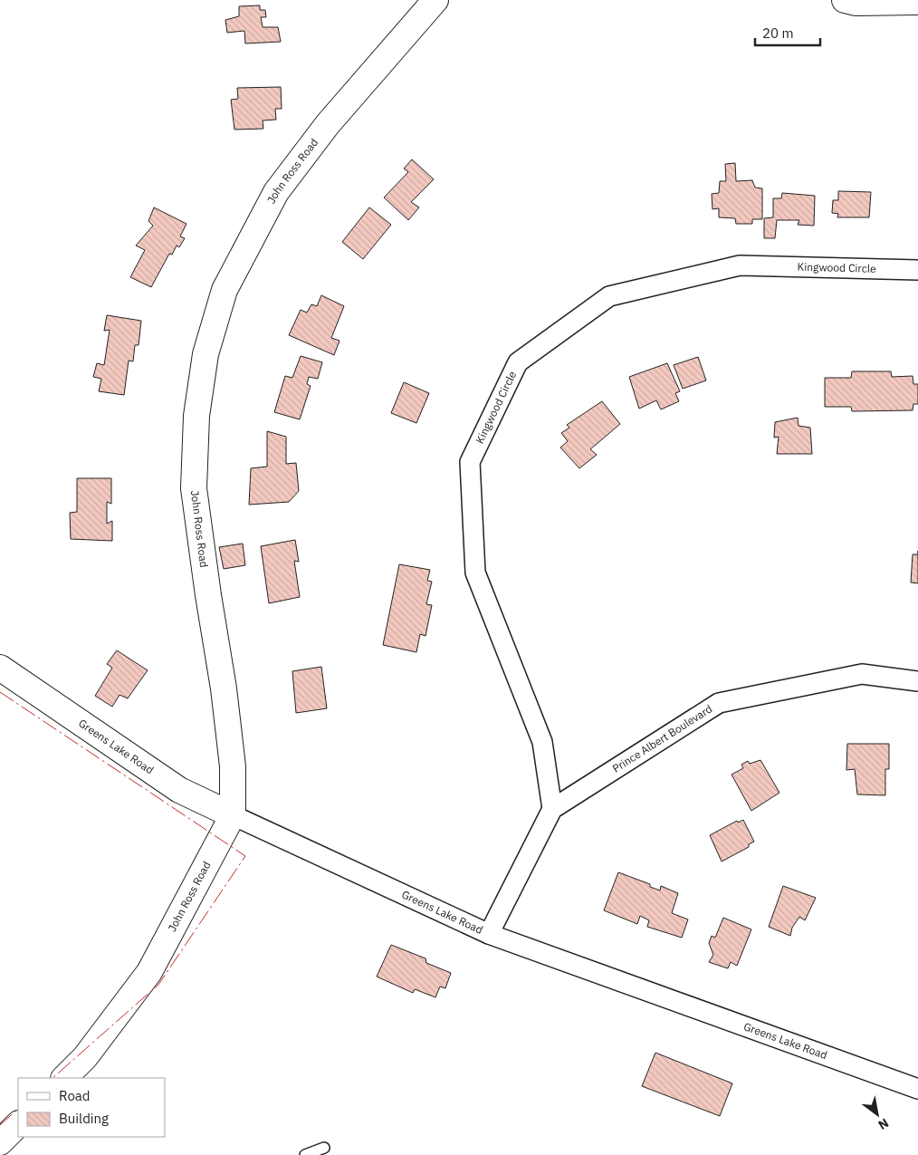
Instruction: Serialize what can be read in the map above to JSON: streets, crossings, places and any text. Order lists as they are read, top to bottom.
{
  "streets": {
    "street": [
      "John Ross Road",
      "Kingwood Circle",
      "Prince Albert Boulevard",
      "Greens Lake Road"
    ]
  },
  "crossings": [
    ["John Ross Road", "Greens Lake Road"],
    ["Kingwood Circle", "Prince Albert Boulevard"]
  ],
  "legend": ["Road", "Building"],
  "scale_bar": "20 m",
  "north": "bottom right"
}
